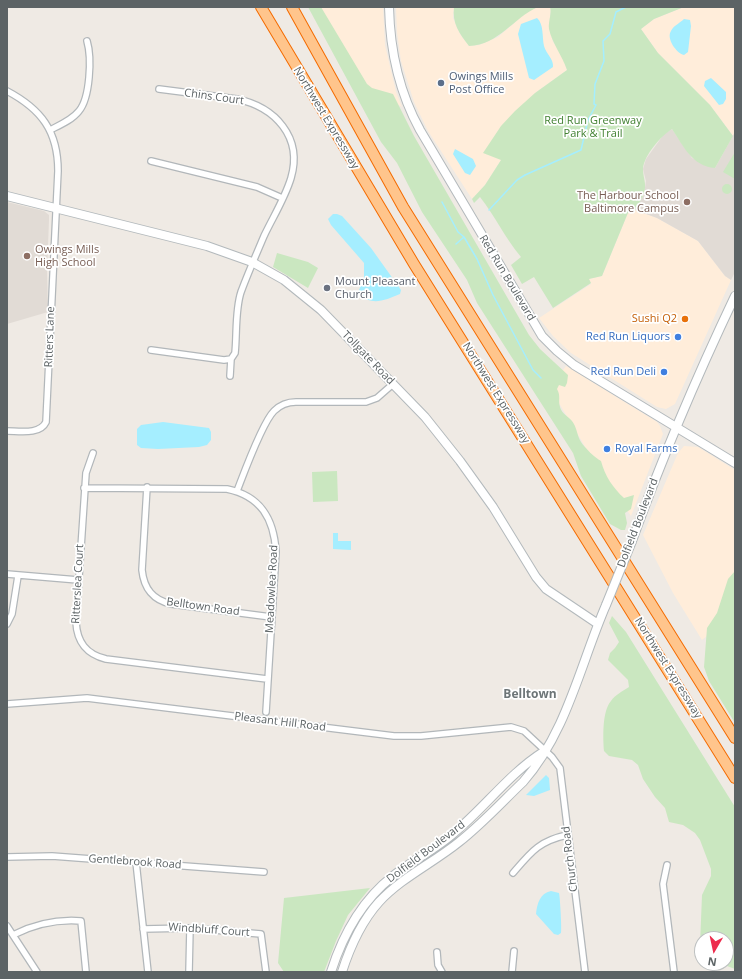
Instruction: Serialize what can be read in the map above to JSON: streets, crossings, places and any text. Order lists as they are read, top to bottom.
{
  "streets": {
    "highway": ["Northwest Expressway"],
    "main road": ["Red Run Boulevard", "Tollgate Road", "Dolfield Boulevard"],
    "street": [
      "Chins Court",
      "Ritters Lane",
      "Ritterslea Court",
      "Meadowlea Road",
      "Belltown Road",
      "Pleasant Hill Road",
      "Church Road",
      "Gentlebrook Road",
      "Windbluff Court"
    ]
  },
  "crossings": [
    ["Chins Court", "Tollgate Road"],
    ["Red Run Boulevard", "Dolfield Boulevard"],
    ["Ritters Lane", "Tollgate Road"],
    ["Tollgate Road", "Dolfield Boulevard"],
    ["Dolfield Boulevard", "Pleasant Hill Road"],
    ["Dolfield Boulevard", "Church Road"],
    ["Ritterslea Court", "Meadowlea Road"],
    ["Meadowlea Road", "Belltown Road"],
    ["Pleasant Hill Road", "Church Road"]
  ],
  "districts": ["Belltown"],
  "parks": ["Red Run Greenway Park & Trail"],
  "places": [
    "Owings Mills Post Office",
    "The Harbour School Baltimore Campus",
    "Owings Mills High School",
    "Mount Pleasant Church",
    "Sushi Q2",
    "Red Run Liquors",
    "Red Run Deli",
    "Royal Farms"
  ],
  "north": "bottom"
}
